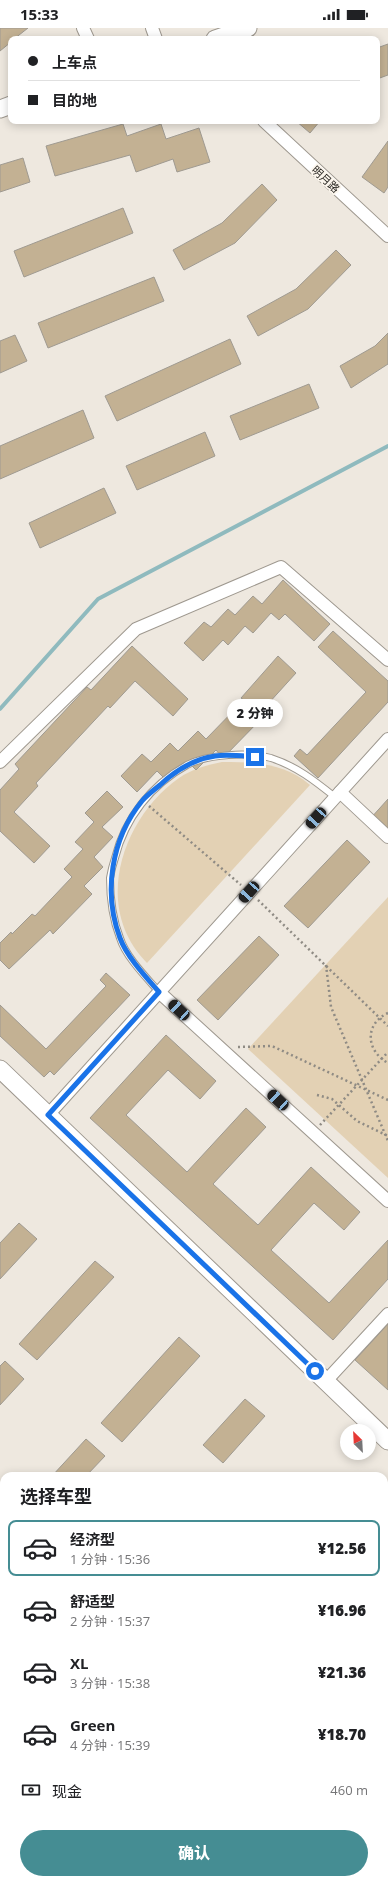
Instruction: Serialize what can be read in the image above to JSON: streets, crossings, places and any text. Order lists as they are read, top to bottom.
{
  "streets": {
    "street": ["明月路"]
  },
  "north": "top left",
  "page": {
    "status": "15:33",
    "banner": ["上车点", "目的地"],
    "bubble": "2 分钟",
    "heading": "选择车型",
    "list": [
      {
        "name": "经济型",
        "note": "1 分钟 · 15:36",
        "value": "¥12.56"
      },
      {
        "name": "舒适型",
        "note": "2 分钟 · 15:37",
        "value": "¥16.96"
      },
      {
        "name": "XL",
        "note": "3 分钟 · 15:38",
        "value": "¥21.36"
      },
      {
        "name": "Green",
        "note": "4 分钟 · 15:39",
        "value": "¥18.70"
      }
    ],
    "pay": ["现金", "460 m"],
    "buttons": "确认"
  }
}
